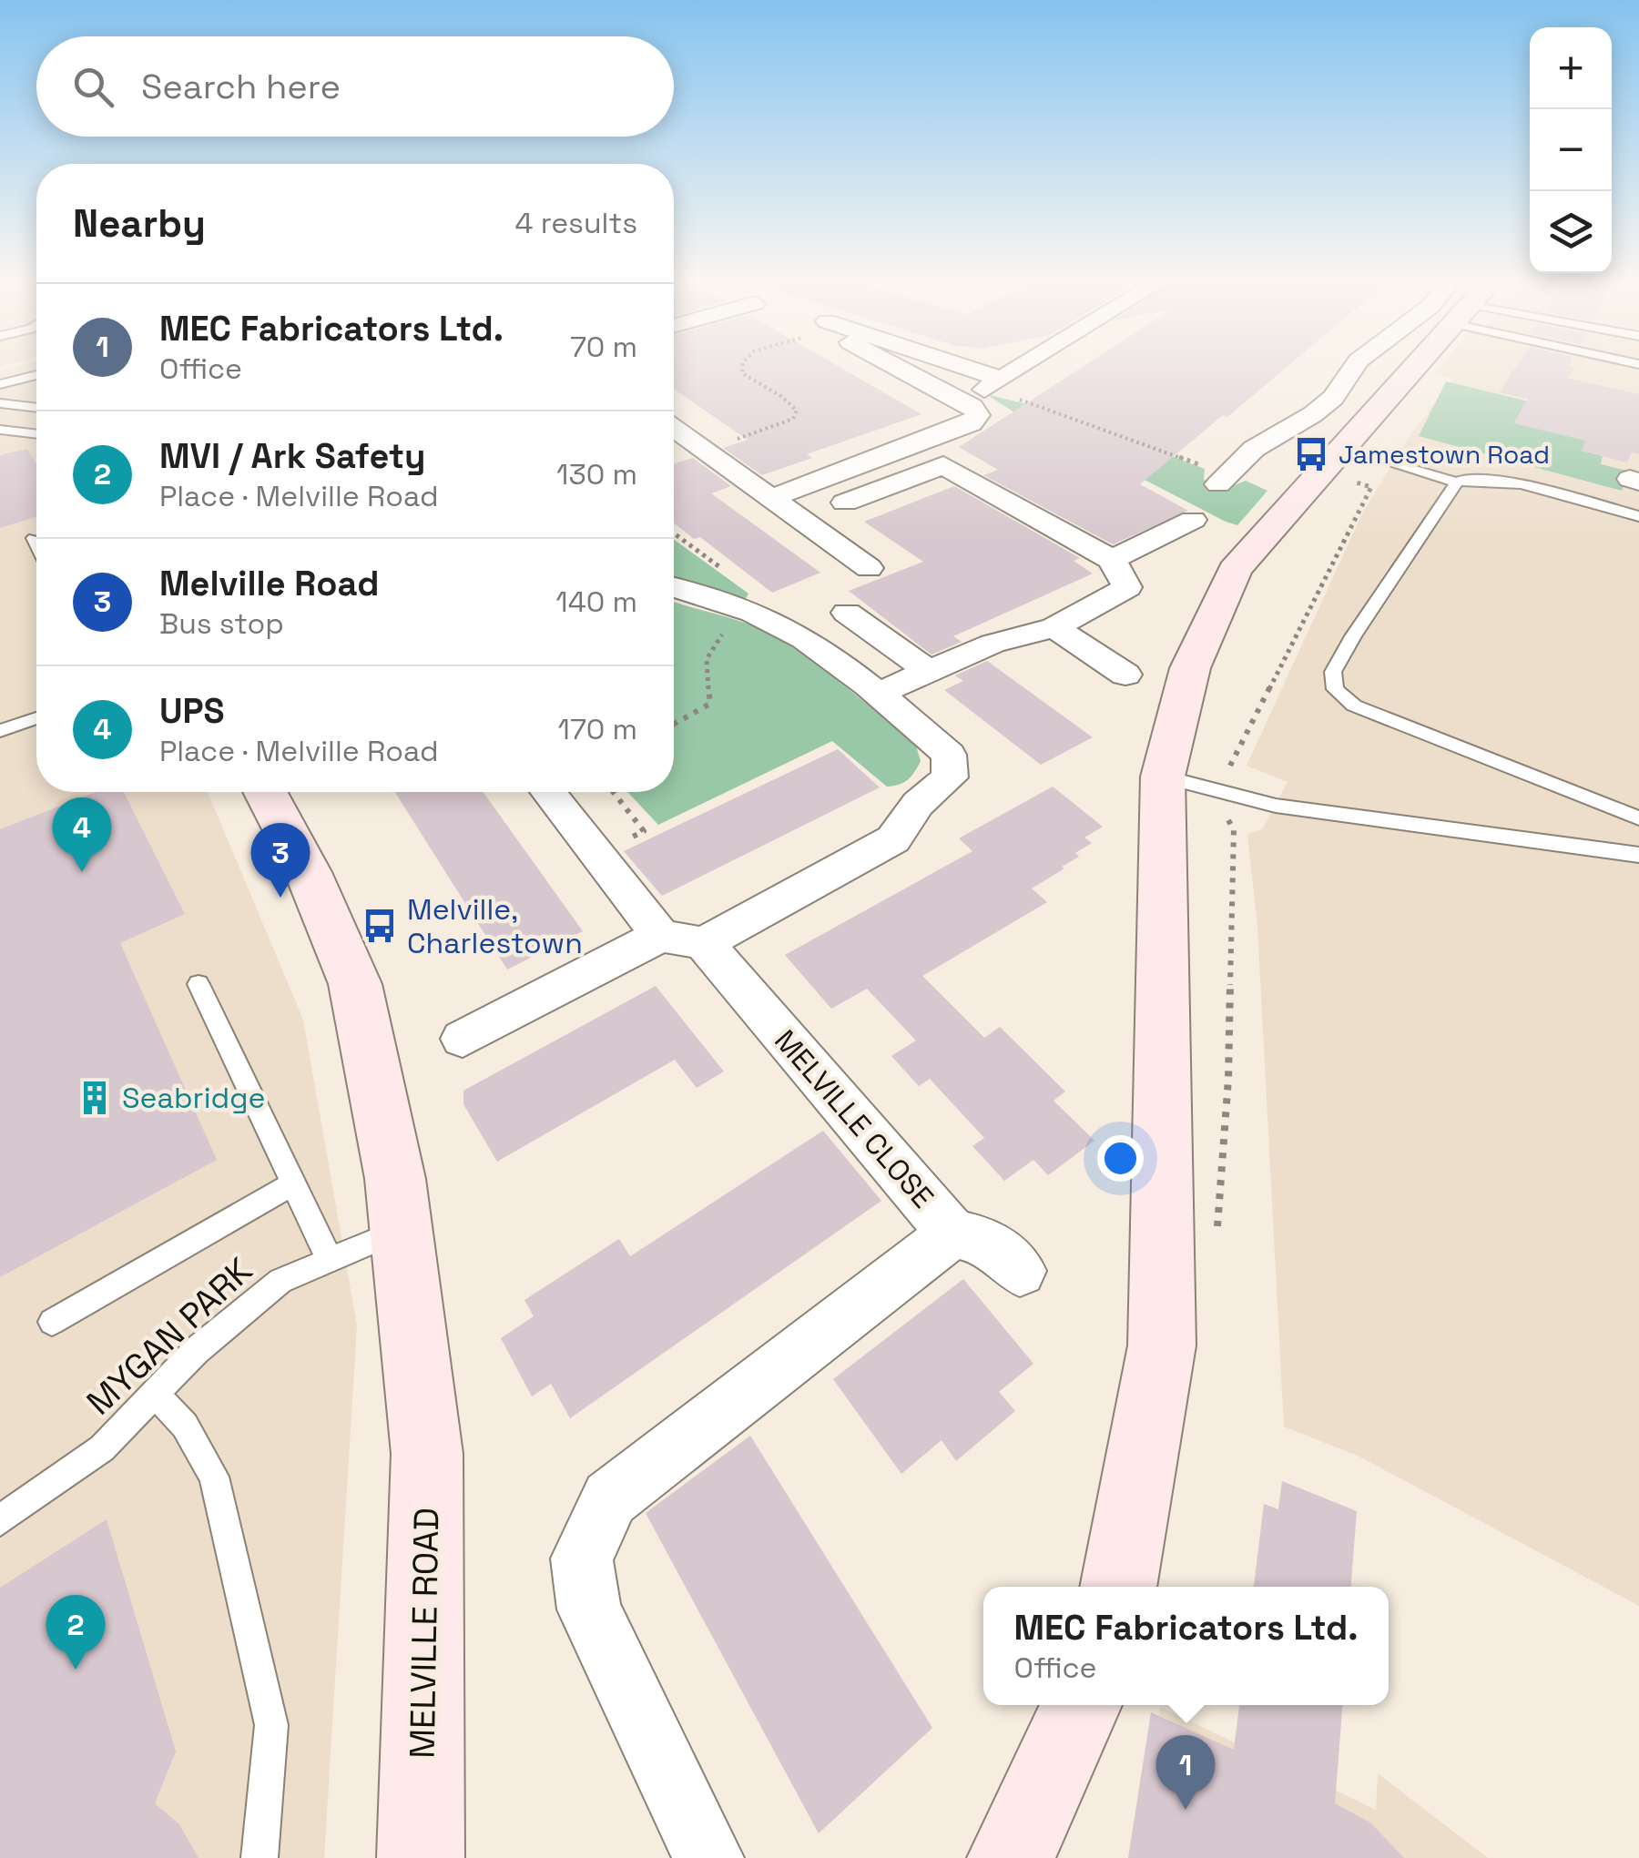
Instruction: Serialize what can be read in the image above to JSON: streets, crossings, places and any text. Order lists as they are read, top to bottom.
{
  "streets": {
    "street": ["MELVILLE CLOSE", "MELVILLE ROAD"],
    "lane": ["MYGAN PARK"]
  },
  "crossings": [
    ["MYGAN PARK", "MELVILLE ROAD"]
  ],
  "places": {
    "bus stop": ["Jamestown Road", "Melville, Charlestown"],
    "building": ["Seabridge"]
  },
  "page": {
    "map_buttons": ["+", "−"],
    "search": "Search here",
    "heading": ["Nearby", "4 results"],
    "list": [
      {
        "mark": "1",
        "name": "MEC Fabricators Ltd.",
        "note": "Office",
        "value": "70 m"
      },
      {
        "mark": "2",
        "name": "MVI / Ark Safety",
        "note": "Place · Melville Road",
        "value": "130 m"
      },
      {
        "mark": "3",
        "name": "Melville Road",
        "note": "Bus stop",
        "value": "140 m"
      },
      {
        "mark": "4",
        "name": "UPS",
        "note": "Place · Melville Road",
        "value": "170 m"
      }
    ],
    "pins": [
      "4",
      "3",
      "2",
      "1"
    ],
    "popup": ["MEC Fabricators Ltd.", "Office"]
  }
}
